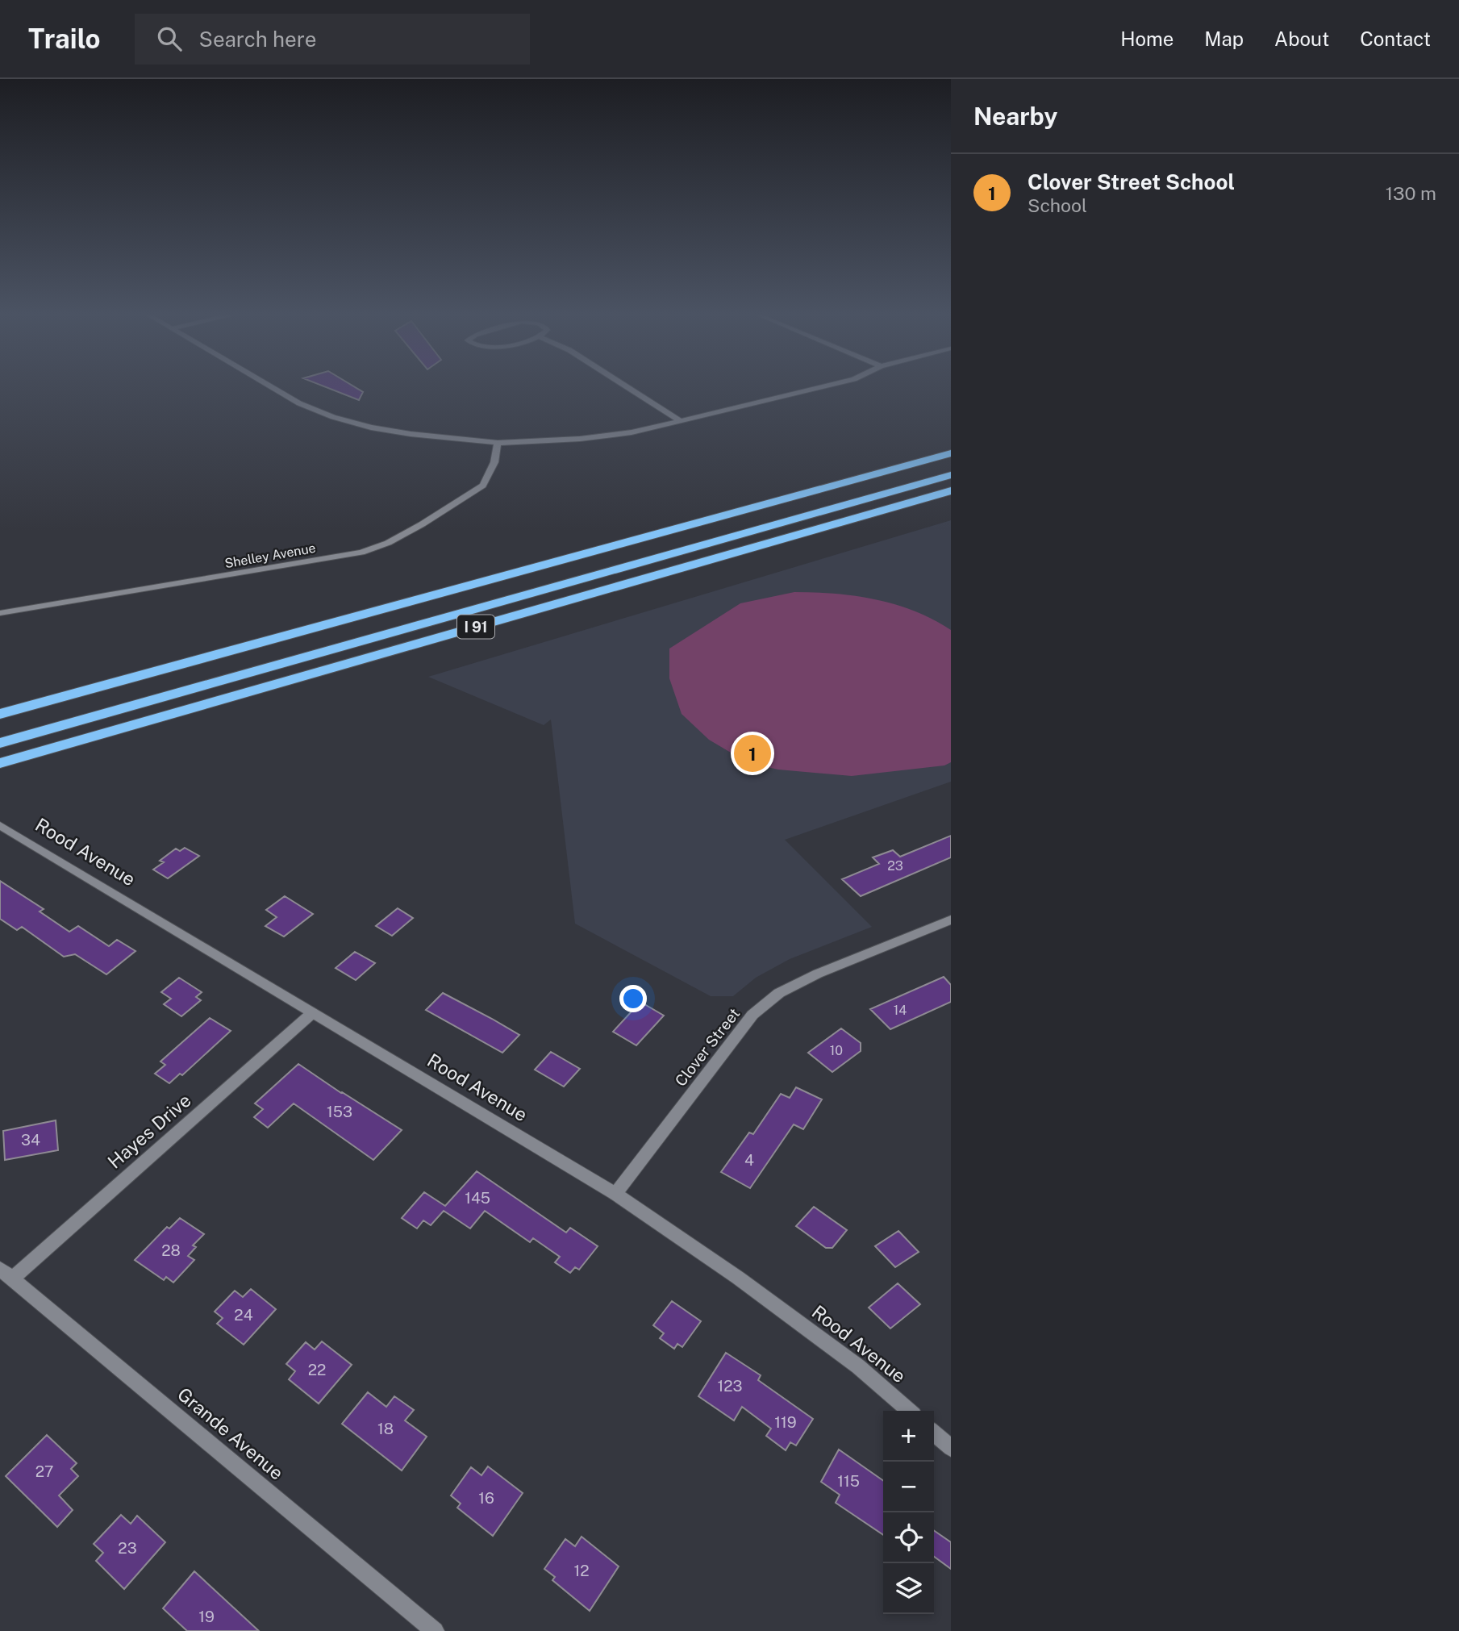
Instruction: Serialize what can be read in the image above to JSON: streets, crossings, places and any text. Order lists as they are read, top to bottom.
{
  "streets": {
    "highway": ["I 91"],
    "street": [
      "Shelley Avenue",
      "Rood Avenue",
      "Clover Street",
      "Hayes Drive",
      "Grande Avenue"
    ]
  },
  "crossings": [
    ["Rood Avenue", "Clover Street"],
    ["Rood Avenue", "Hayes Drive"],
    ["Hayes Drive", "Grande Avenue"]
  ],
  "house_numbers": [
    "23",
    "14",
    "10",
    "153",
    "34",
    "4",
    "145",
    "28",
    "24",
    "22",
    "123",
    "119",
    "18",
    "27",
    "115",
    "16",
    "23",
    "12",
    "19"
  ],
  "page": {
    "header": "Trailo",
    "search": "Search here",
    "nav": [
      "Home",
      "Map",
      "About",
      "Contact"
    ],
    "heading": "Nearby",
    "list": [
      {
        "mark": "1",
        "name": "Clover Street School",
        "note": "School",
        "value": "130 m"
      }
    ],
    "pins": "1",
    "map_buttons": ["+", "−"]
  }
}
